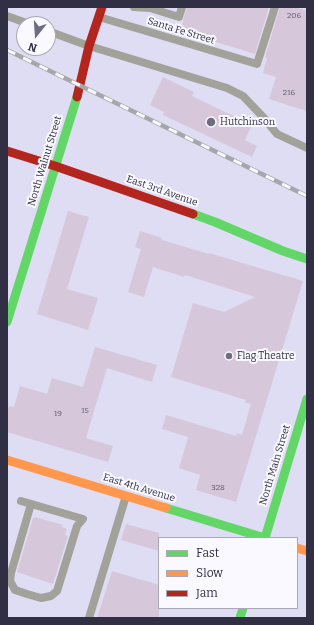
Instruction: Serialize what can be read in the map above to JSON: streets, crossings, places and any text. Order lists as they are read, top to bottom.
{
  "streets": {
    "street": [
      "North Walnut Street",
      "East 3rd Avenue",
      "North Main Street",
      "East 4th Avenue"
    ],
    "lane": ["Santa Fe Street"]
  },
  "crossings": [
    ["Santa Fe Street", "North Walnut Street"],
    ["North Walnut Street", "East 3rd Avenue"]
  ],
  "places": ["Hutchinson", "Flag Theatre"],
  "house_numbers": [
    "206",
    "216",
    "15",
    "19",
    "328"
  ],
  "legend": ["Fast", "Slow", "Jam"],
  "north": "bottom"
}
